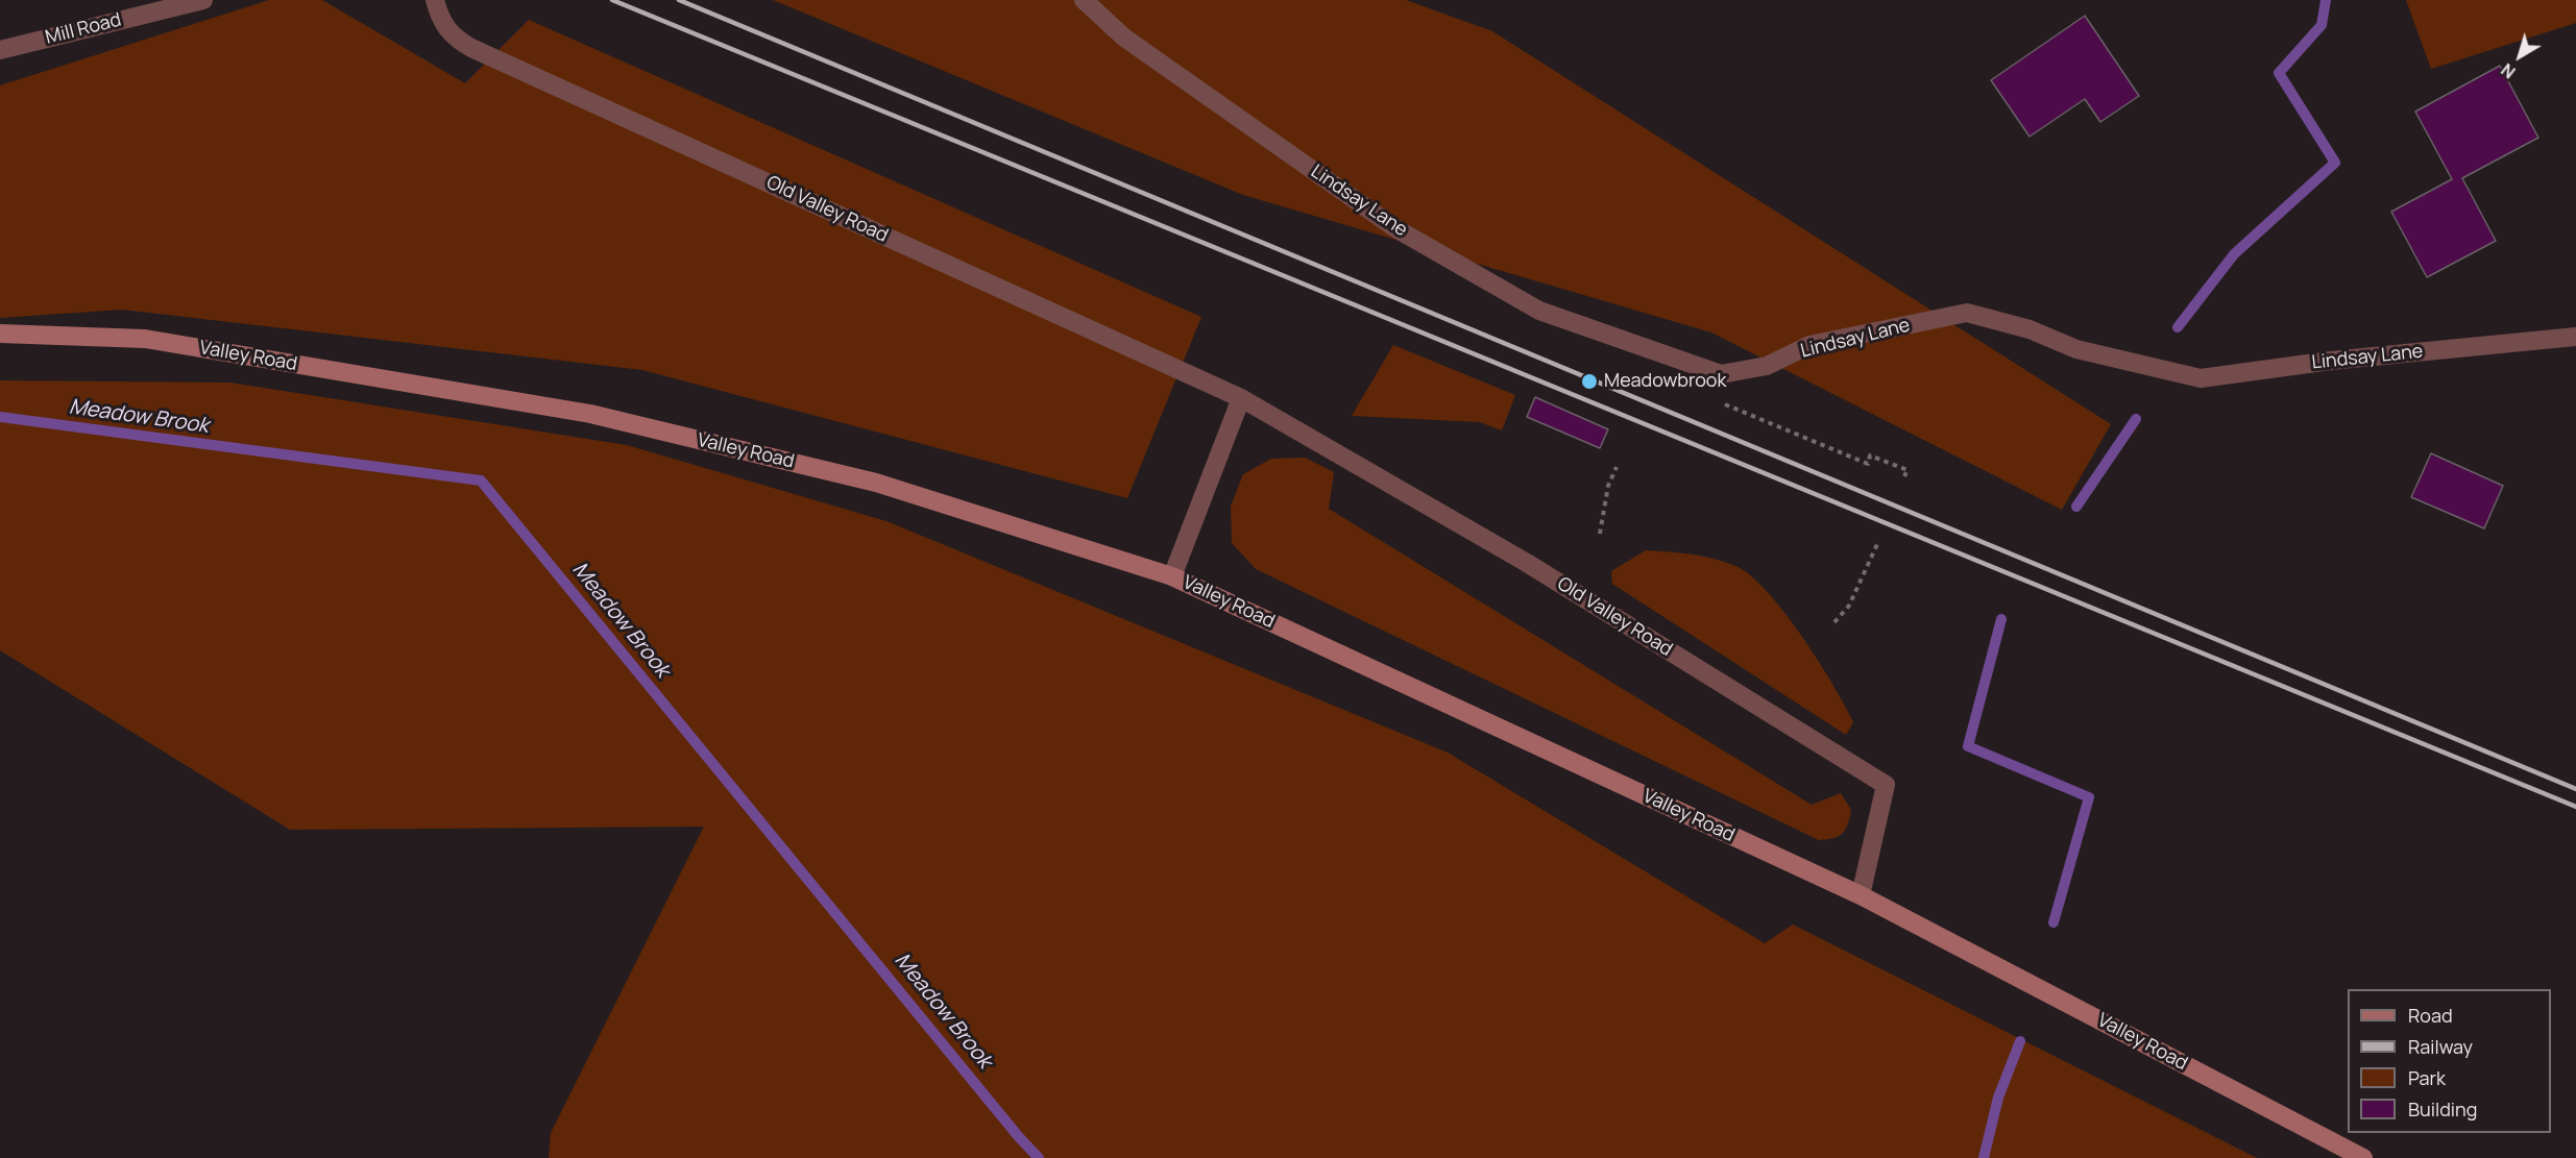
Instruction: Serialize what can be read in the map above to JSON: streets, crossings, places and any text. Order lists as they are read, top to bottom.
{
  "streets": {
    "main road": ["Valley Road"],
    "street": ["Mill Road", "Lindsay Lane", "Old Valley Road"]
  },
  "crossings": [
    ["Old Valley Road", "Valley Road"]
  ],
  "water": ["Meadow Brook"],
  "places": ["Meadowbrook"],
  "legend": [
    "Road",
    "Railway",
    "Park",
    "Building"
  ],
  "north": "bottom left"
}
